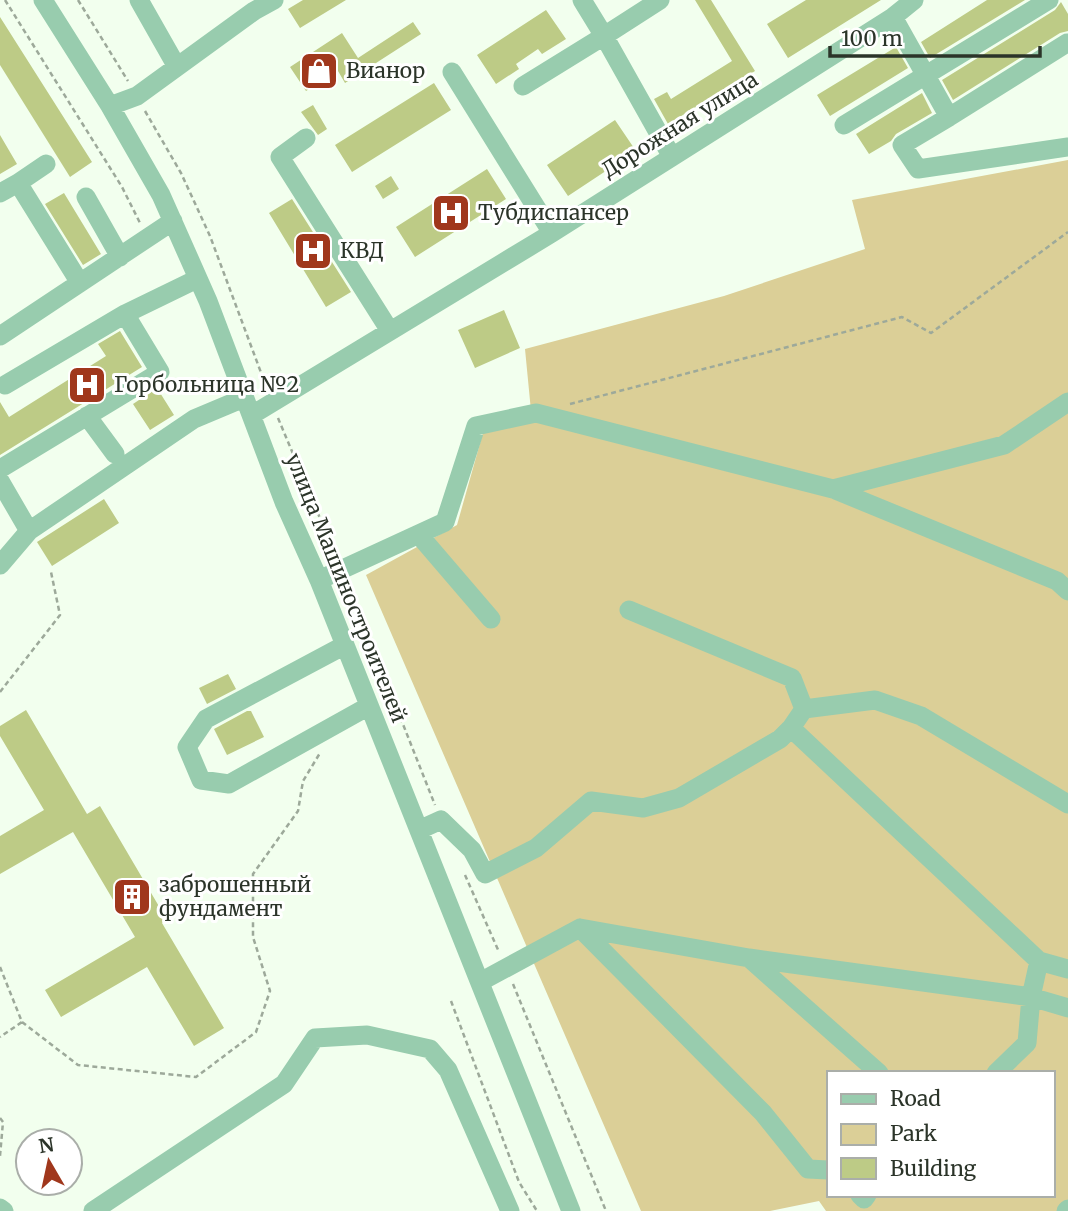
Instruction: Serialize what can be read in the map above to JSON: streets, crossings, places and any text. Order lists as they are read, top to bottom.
{
  "streets": {
    "street": ["Дорожная улица", "улица Машиностроителей"]
  },
  "crossings": [
    ["Дорожная улица", "улица Машиностроителей"]
  ],
  "places": {
    "shop": ["Вианор"],
    "hospital": ["Тубдиспансер", "КВД", "Горбольница №2"],
    "building": ["заброшенный фундамент"]
  },
  "legend": ["Road", "Park", "Building"],
  "scale_bar": "100 m",
  "north": "top"
}
